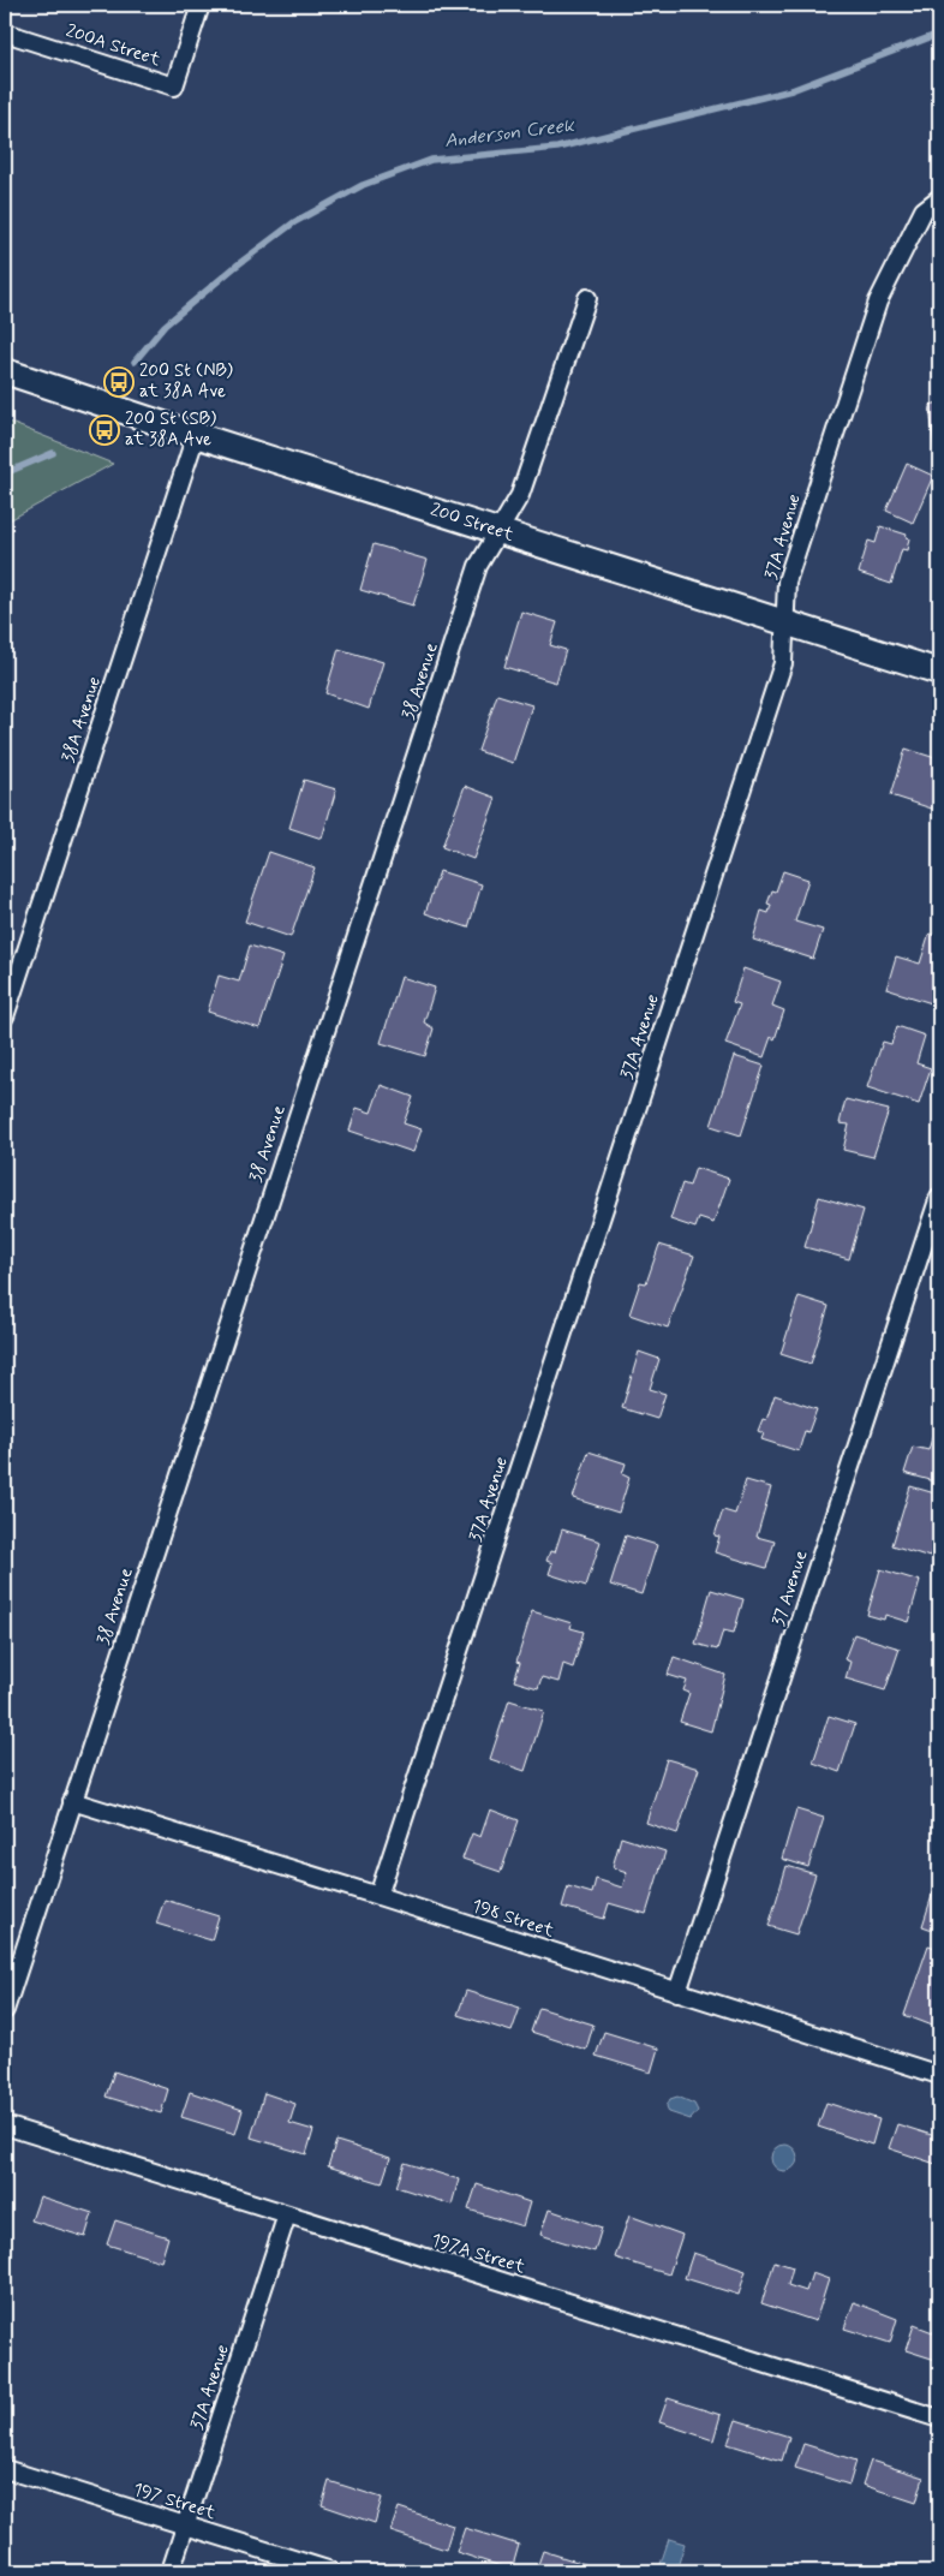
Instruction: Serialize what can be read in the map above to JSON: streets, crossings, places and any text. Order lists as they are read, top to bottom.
{
  "streets": {
    "main road": ["200 Street"],
    "street": [
      "200A Street",
      "37A Avenue",
      "38 Avenue",
      "38A Avenue",
      "37 Avenue",
      "198 Street",
      "197A Street",
      "197 Street"
    ]
  },
  "crossings": [
    ["200 Street", "37A Avenue"],
    ["200 Street", "38 Avenue"],
    ["200 Street", "38A Avenue"],
    ["37A Avenue", "198 Street"],
    ["37A Avenue", "197A Street"],
    ["37A Avenue", "197 Street"],
    ["38 Avenue", "198 Street"],
    ["37 Avenue", "198 Street"]
  ],
  "water": ["Anderson Creek"],
  "places": {
    "bus stop": ["200 St (NB) at 38A Ave", "200 St (SB) at 38A Ave"]
  }
}
